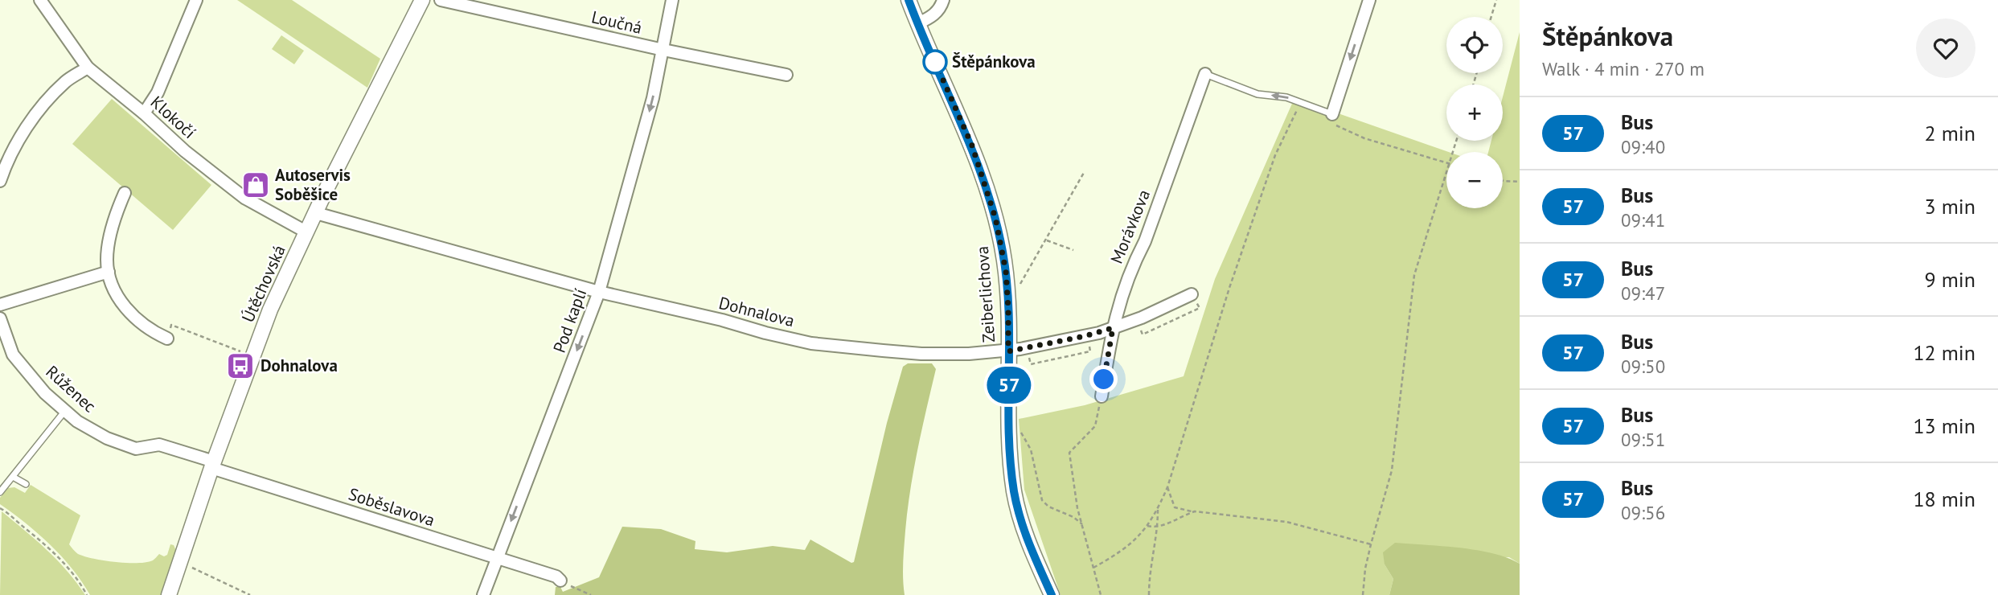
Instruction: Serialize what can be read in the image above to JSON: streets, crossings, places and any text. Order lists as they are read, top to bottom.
{
  "streets": {
    "street": [
      "Loučná",
      "Klokočí",
      "Morávkova",
      "Útěchovská",
      "Zeiberlichova",
      "Dohnalova",
      "Pod kaplí",
      "Růženec",
      "Soběslavova"
    ]
  },
  "crossings": [
    ["Loučná", "Pod kaplí"],
    ["Klokočí", "Útěchovská"],
    ["Morávkova", "Dohnalova"],
    ["Útěchovská", "Dohnalova"],
    ["Útěchovská", "Růženec"],
    ["Útěchovská", "Soběslavova"],
    ["Zeiberlichova", "Dohnalova"],
    ["Dohnalova", "Pod kaplí"],
    ["Pod kaplí", "Soběslavova"],
    ["Růženec", "Soběslavova"]
  ],
  "one_way": ["Pod kaplí"],
  "places": {
    "other": ["Štěpánkova"],
    "shop": ["Autoservis Soběšice"],
    "bus stop": ["Dohnalova"]
  },
  "lines": ["bus line 57"],
  "page": {
    "on_map": "57",
    "heading": ["Štěpánkova", "Walk · 4 min · 270 m"],
    "map_buttons": ["+", "−"],
    "list": [
      {
        "mark": "57",
        "name": "Bus",
        "note": "09:40",
        "value": "2 min"
      },
      {
        "mark": "57",
        "name": "Bus",
        "note": "09:41",
        "value": "3 min"
      },
      {
        "mark": "57",
        "name": "Bus",
        "note": "09:47",
        "value": "9 min"
      },
      {
        "mark": "57",
        "name": "Bus",
        "note": "09:50",
        "value": "12 min"
      },
      {
        "mark": "57",
        "name": "Bus",
        "note": "09:51",
        "value": "13 min"
      },
      {
        "mark": "57",
        "name": "Bus",
        "note": "09:56",
        "value": "18 min"
      }
    ]
  }
}
